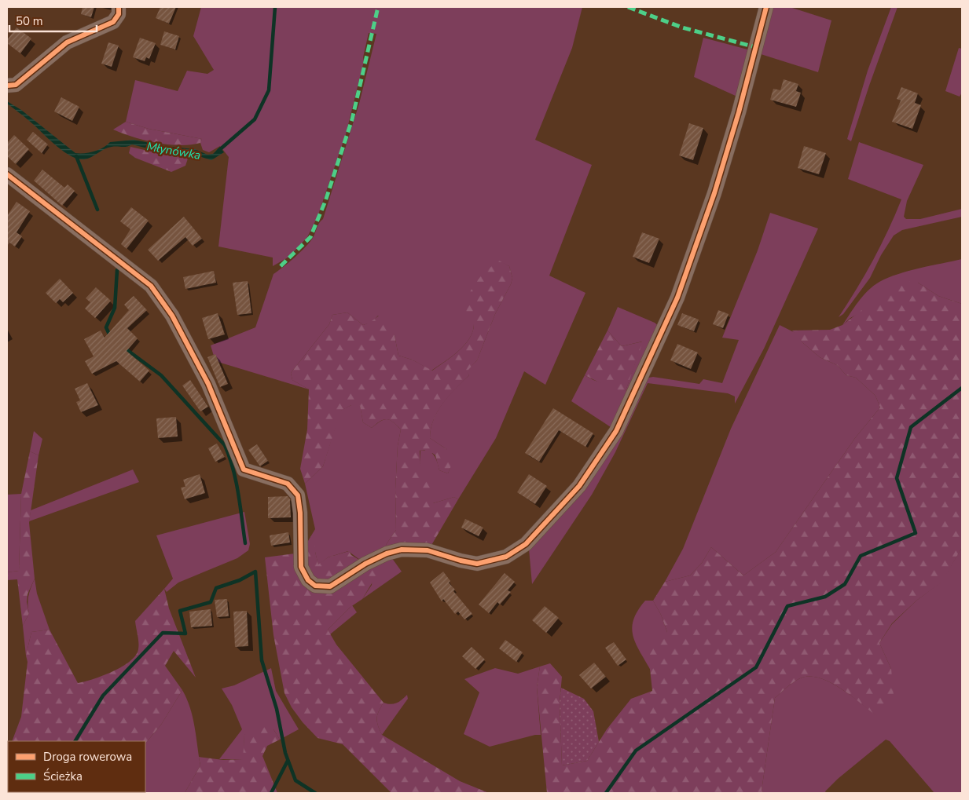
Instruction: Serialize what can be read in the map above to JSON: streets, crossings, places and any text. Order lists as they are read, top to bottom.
{
  "water": ["Młynówka"],
  "legend": ["Droga rowerowa", "Ścieżka"],
  "scale_bar": "50 m"
}
